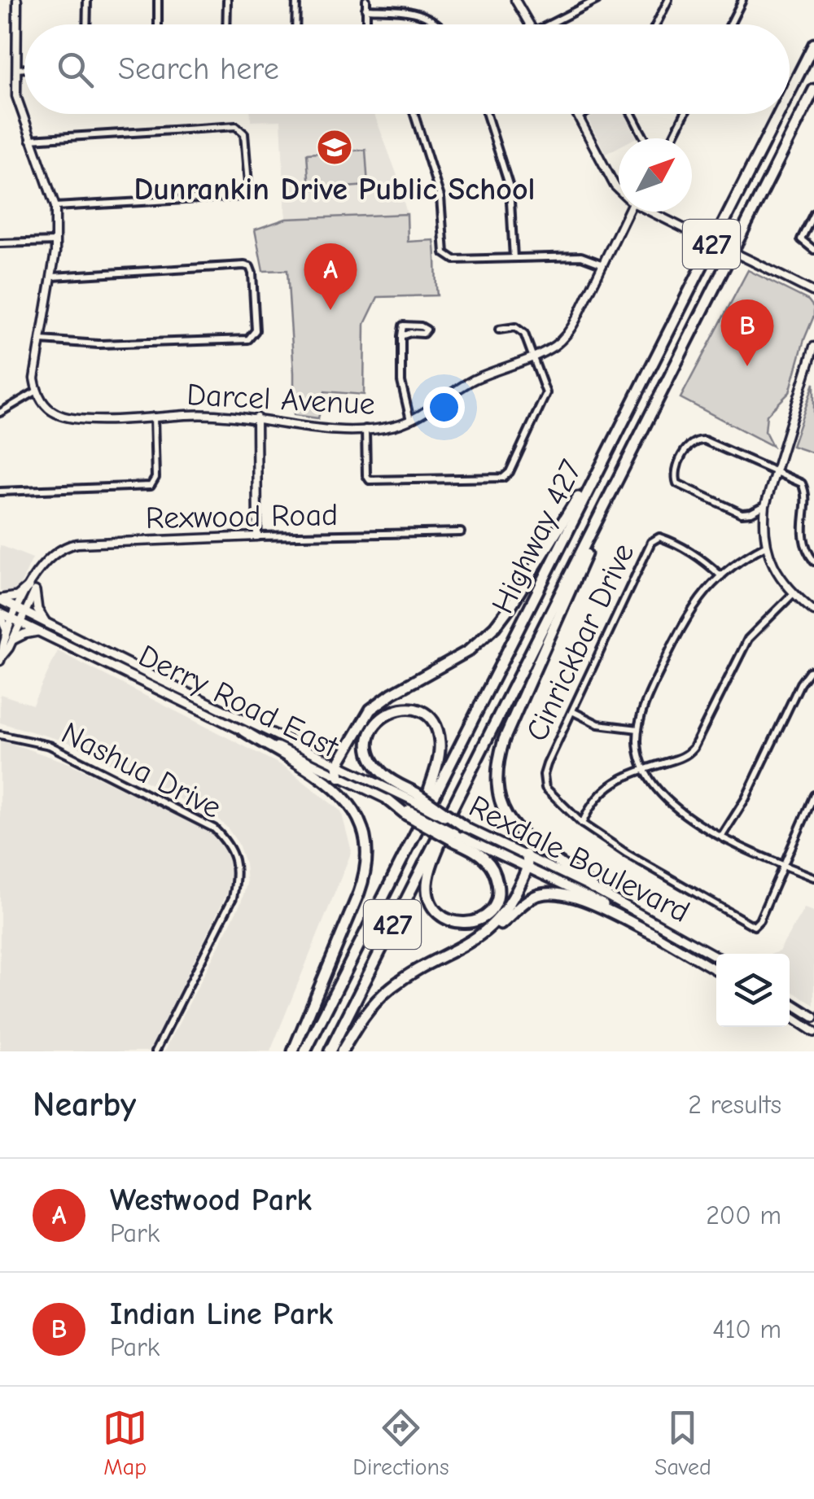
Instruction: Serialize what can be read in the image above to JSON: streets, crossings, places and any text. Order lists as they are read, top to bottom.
{
  "streets": {
    "highway": ["427", "Highway 427"],
    "main road": ["Derry Road East", "Rexdale Boulevard"],
    "street": [
      "Darcel Avenue",
      "Rexwood Road",
      "Cinrickbar Drive",
      "Nashua Drive"
    ]
  },
  "crossings": [
    ["Rexwood Road", "Derry Road East"]
  ],
  "places": {
    "school or university": ["Dunrankin Drive Public School"]
  },
  "north": "top right",
  "page": {
    "search": "Search here",
    "pins": ["A", "B"],
    "heading": ["Nearby", "2 results"],
    "list": [
      {
        "mark": "A",
        "name": "Westwood Park",
        "note": "Park",
        "value": "200 m"
      },
      {
        "mark": "B",
        "name": "Indian Line Park",
        "note": "Park",
        "value": "410 m"
      }
    ],
    "nav": ["Map", "Directions", "Saved"]
  }
}
